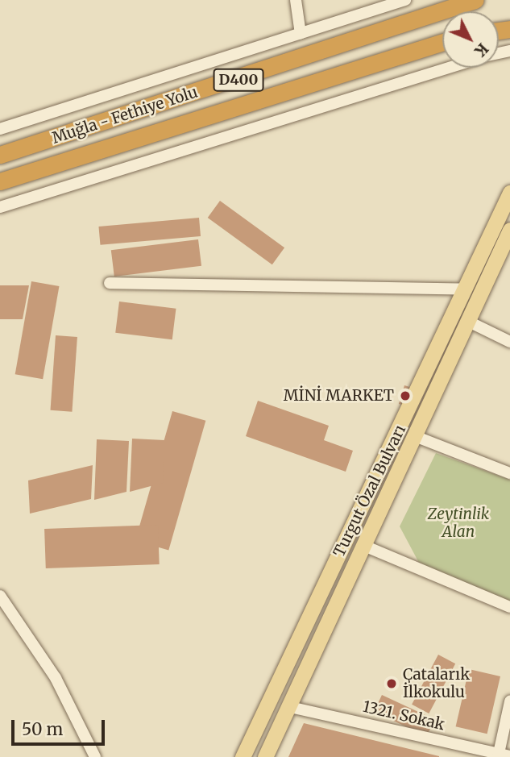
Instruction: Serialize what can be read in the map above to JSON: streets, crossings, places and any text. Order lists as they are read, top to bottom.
{
  "streets": {
    "highway": ["D400", "Muğla - Fethiye Yolu"],
    "main road": ["Turgut Özal Bulvarı"],
    "street": ["1321. Sokak"]
  },
  "crossings": [
    ["Turgut Özal Bulvarı", "1321. Sokak"]
  ],
  "parks": ["Zeytinlik Alan"],
  "places": ["MİNİ MARKET", "Çatalarık İlkokulu"],
  "scale_bar": "50 m",
  "north": "bottom right"
}
